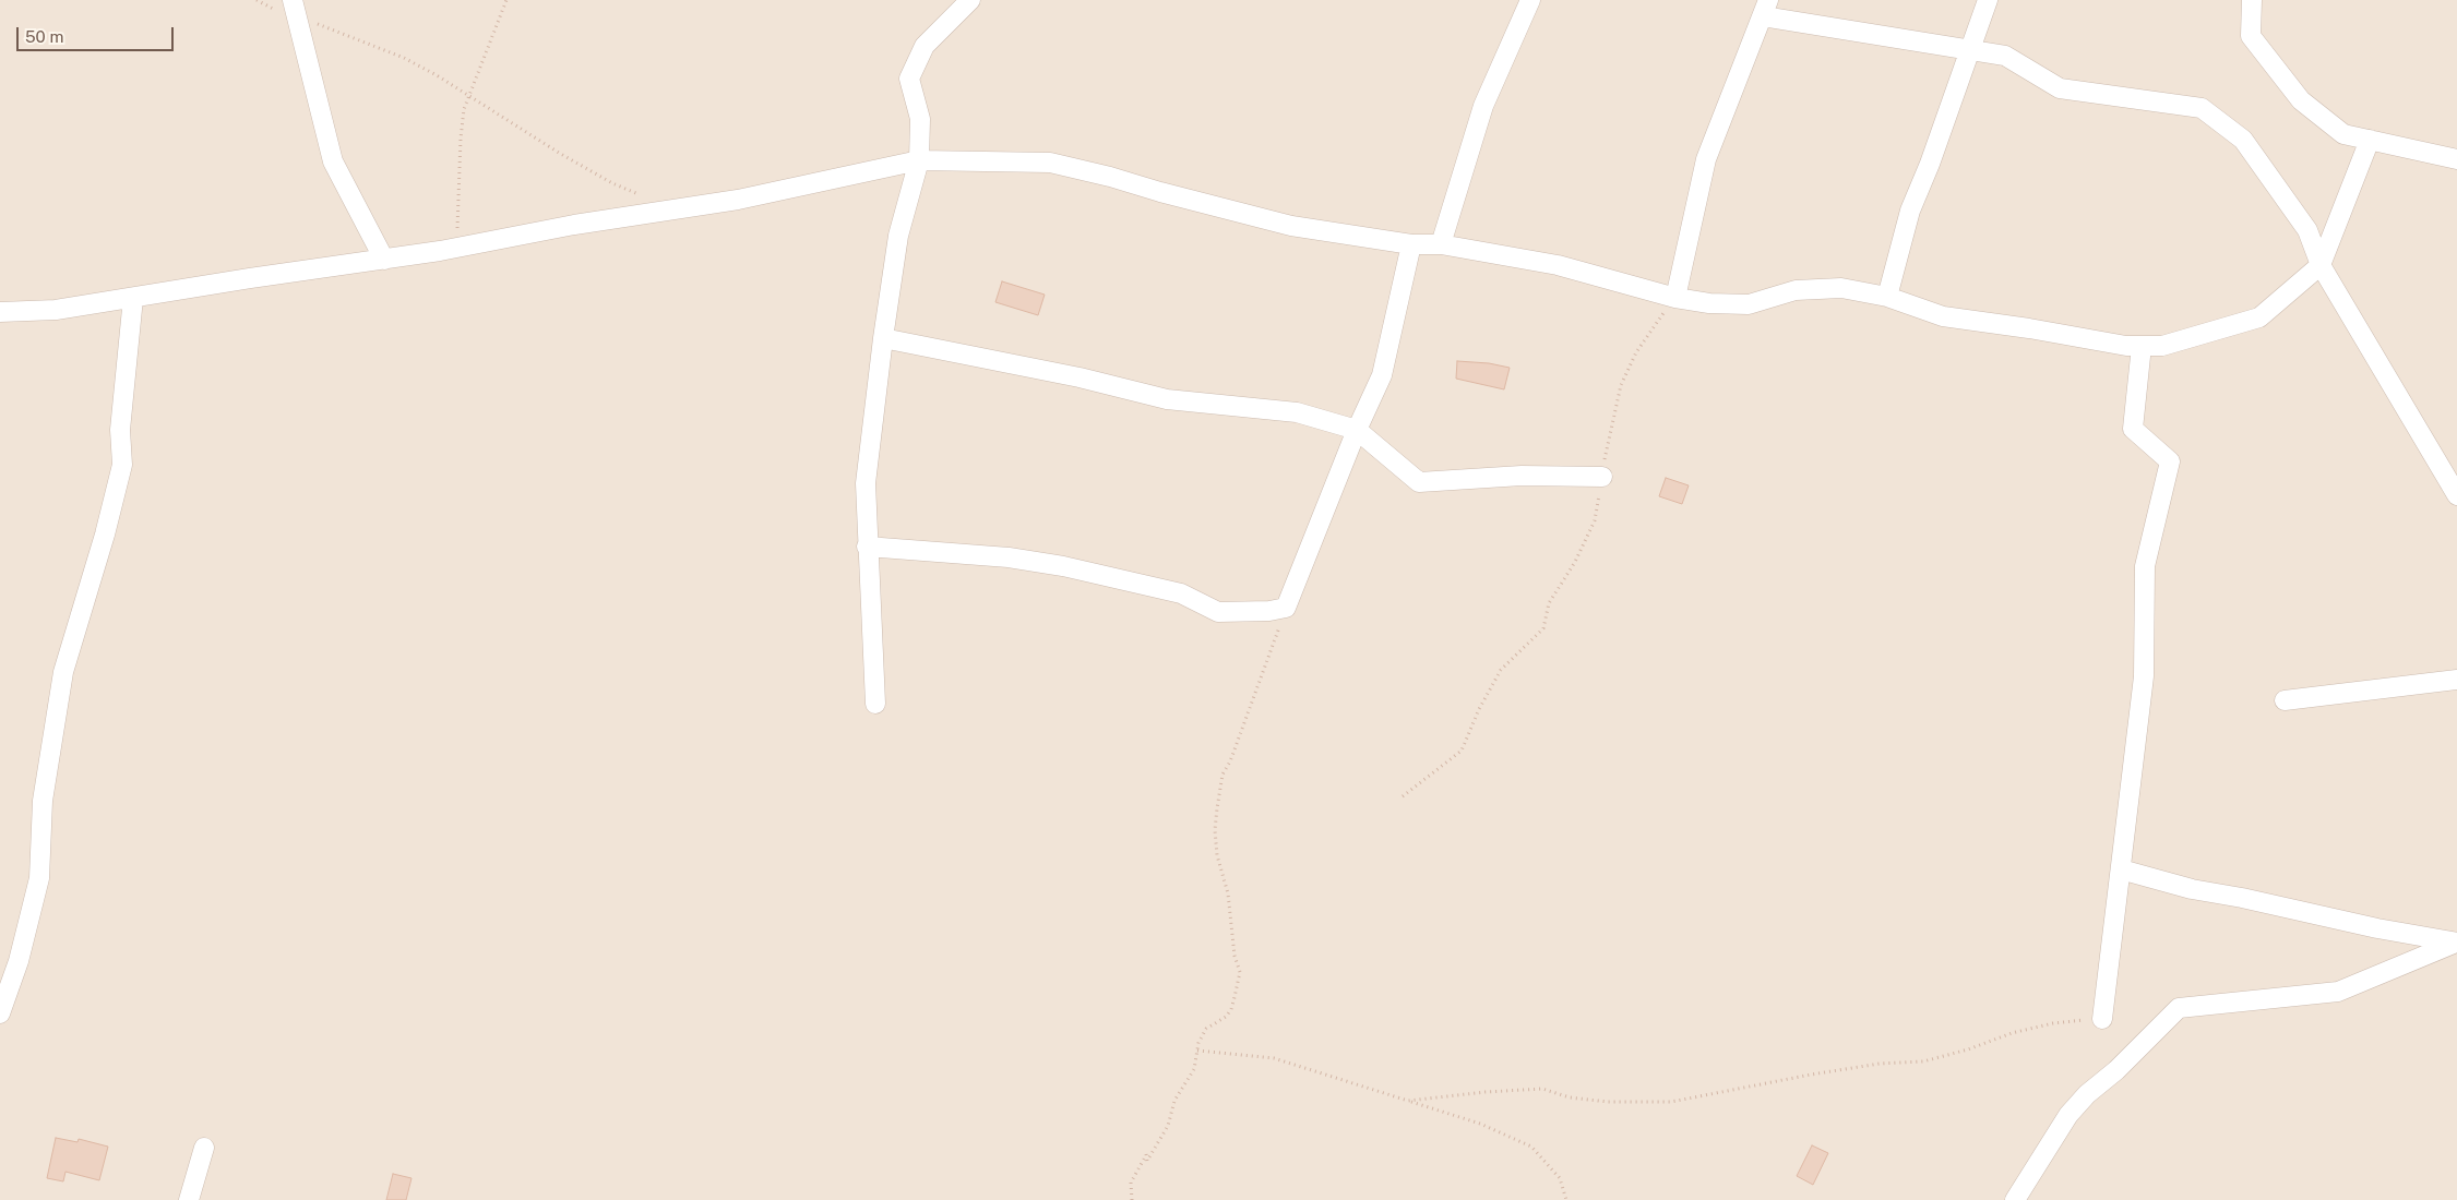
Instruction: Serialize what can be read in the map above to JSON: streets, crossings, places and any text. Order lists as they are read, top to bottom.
{
  "scale_bar": "50 m"
}
